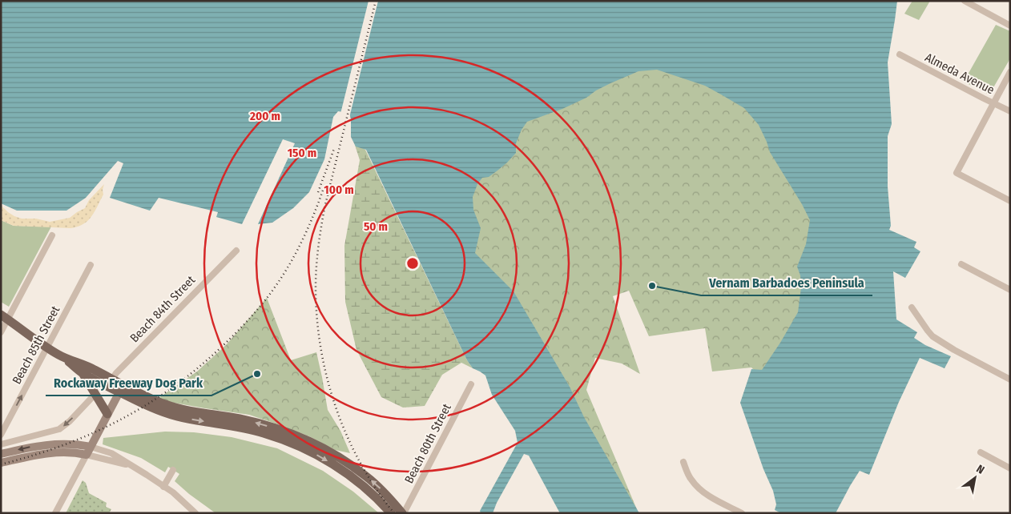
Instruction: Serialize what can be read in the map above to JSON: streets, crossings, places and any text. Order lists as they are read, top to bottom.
{
  "streets": {
    "street": [
      "Almeda Avenue",
      "Beach 84th Street",
      "Beach 85th Street",
      "Beach 80th Street"
    ]
  },
  "one_way": ["Beach 85th Street"],
  "places": ["Vernam Barbadoes Peninsula", "Rockaway Freeway Dog Park"],
  "north": "top right",
  "rings": [
    "200 m",
    "150 m",
    "100 m",
    "50 m"
  ]
}
